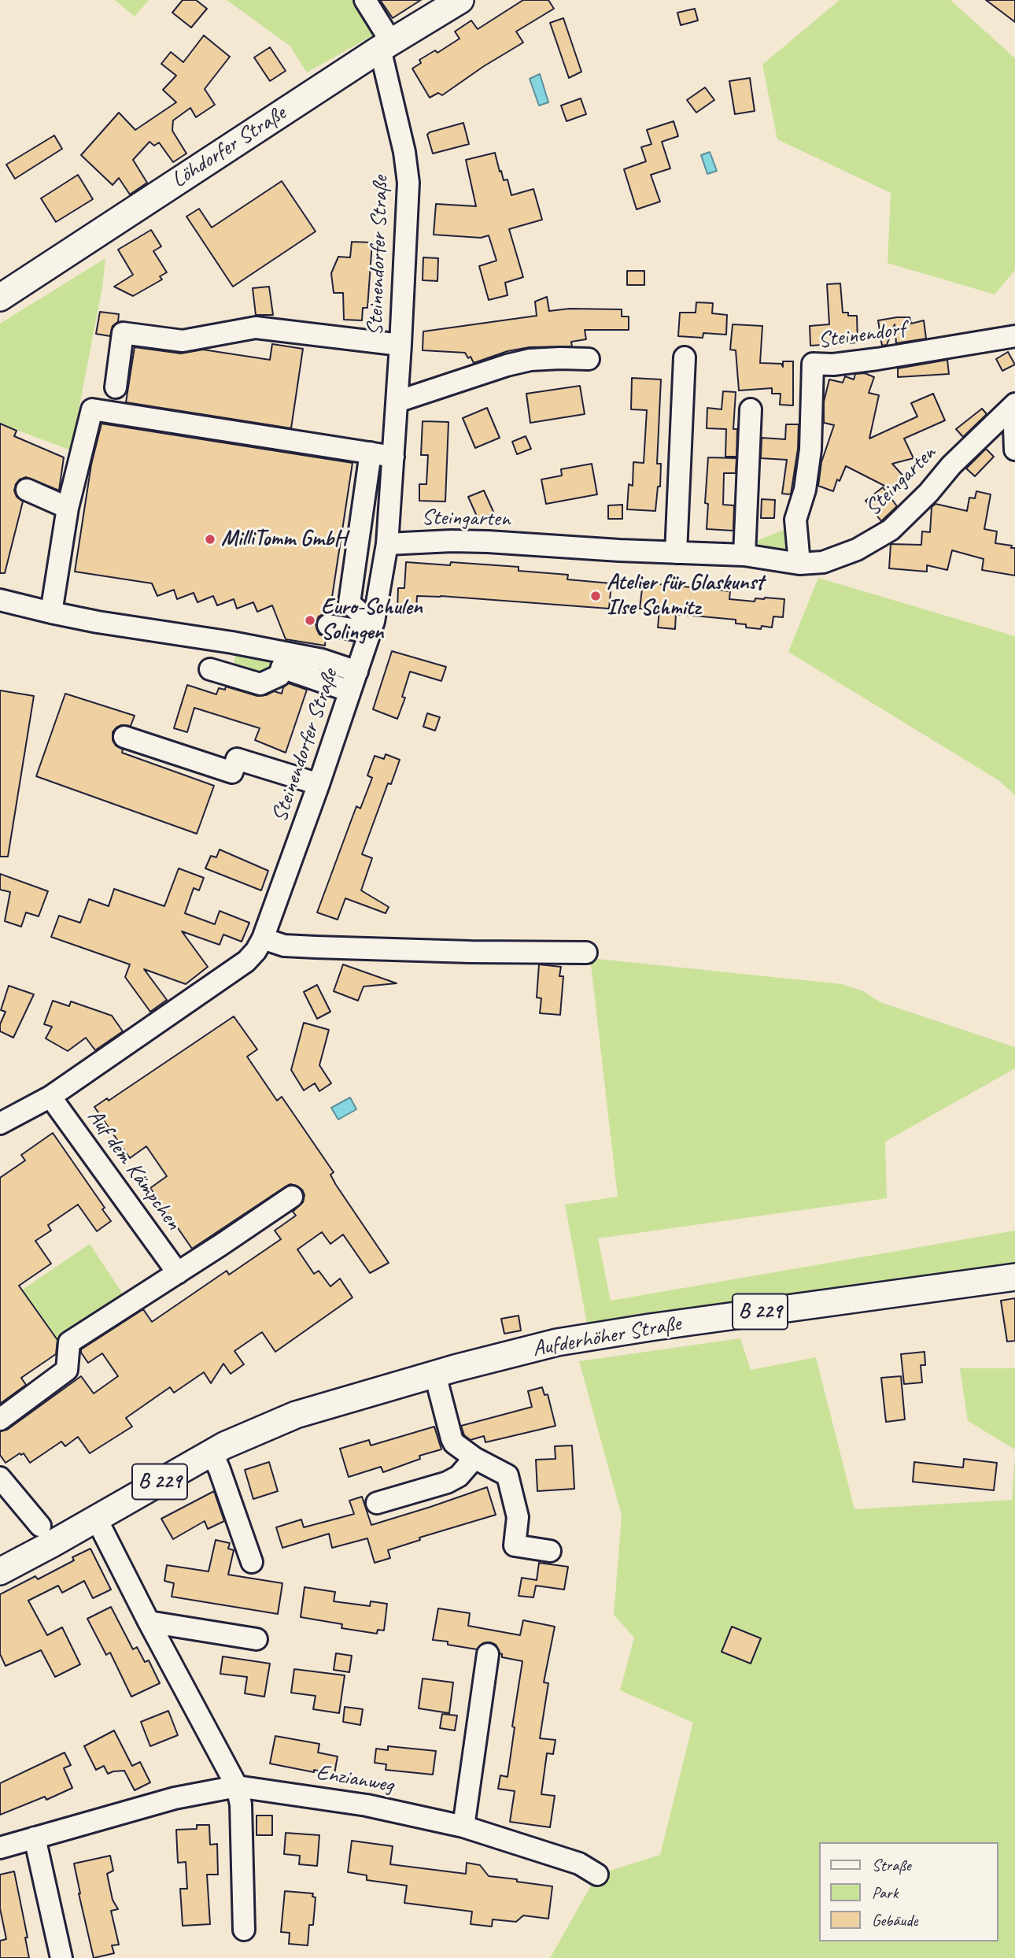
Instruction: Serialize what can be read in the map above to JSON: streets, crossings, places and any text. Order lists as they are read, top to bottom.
{
  "streets": {
    "main road": ["Löhdorfer Straße", "B 229", "Aufderhöher Straße"],
    "street": [
      "Steinendorfer Straße",
      "Steinendorf",
      "Steingarten",
      "Auf dem Kämpchen",
      "Enzianweg"
    ]
  },
  "crossings": [
    ["Löhdorfer Straße", "Steinendorfer Straße"],
    ["Steinendorfer Straße", "Steingarten"],
    ["Steinendorfer Straße", "Auf dem Kämpchen"],
    ["Steinendorf", "Steingarten"]
  ],
  "places": ["MilliTomm GmbH", "Atelier für Glaskunst Ilse Schmitz", "Euro-Schulen Solingen"],
  "legend": ["Straße", "Park", "Gebäude"]
}
